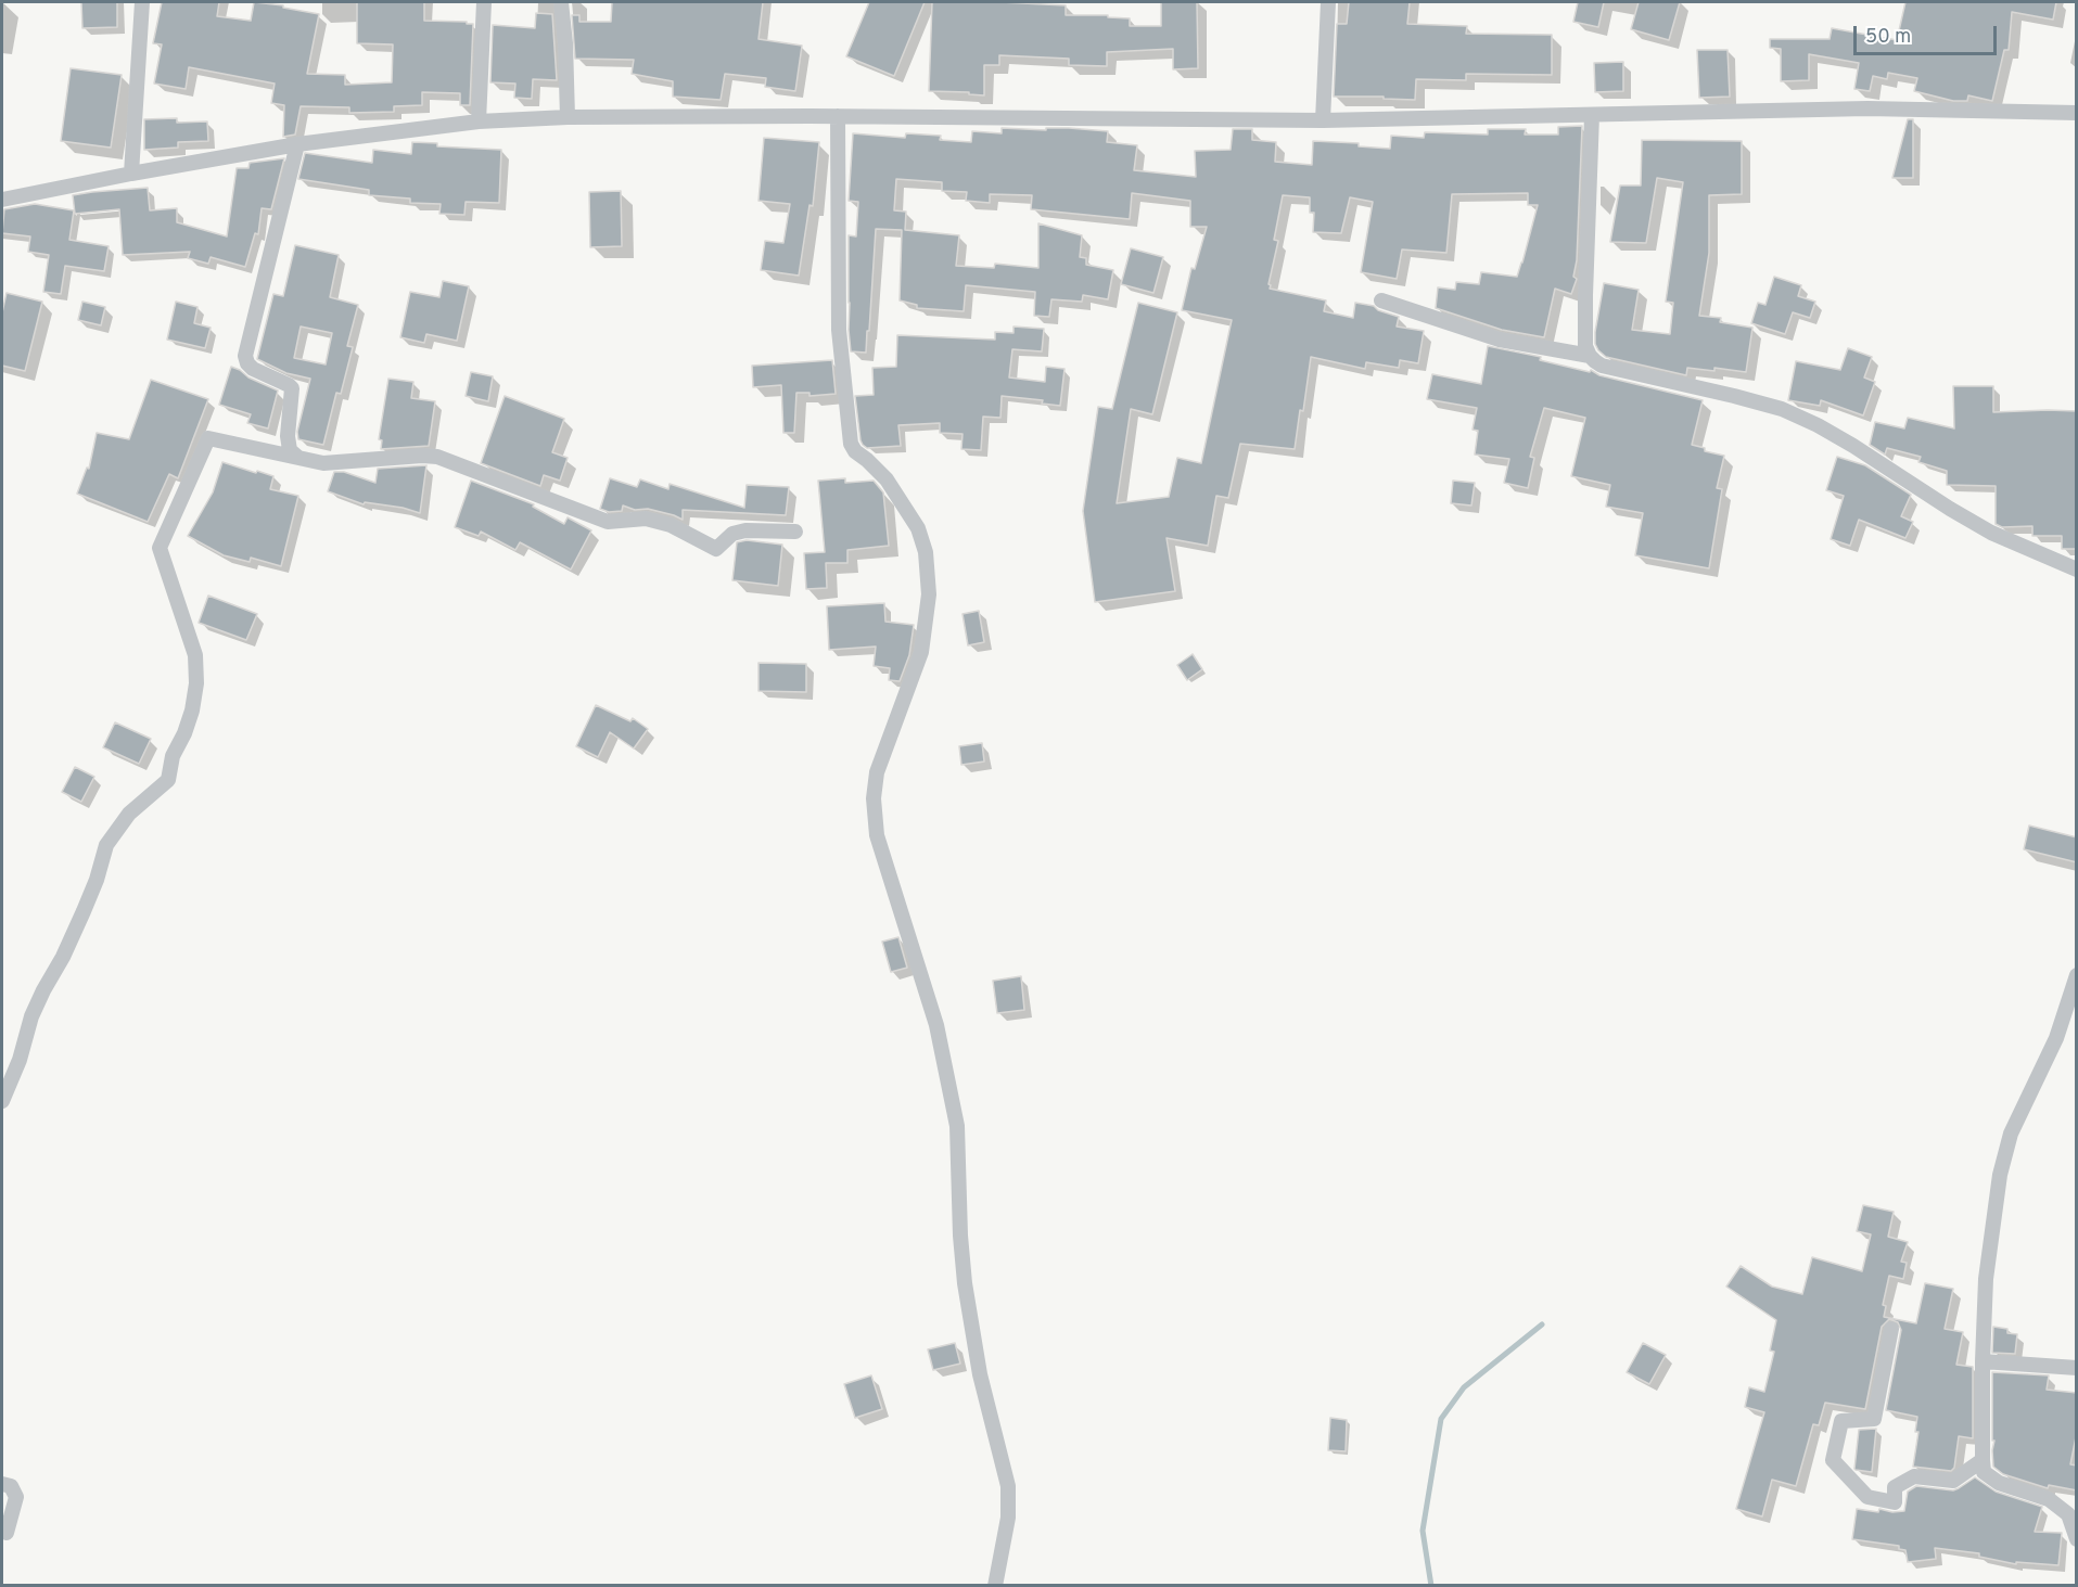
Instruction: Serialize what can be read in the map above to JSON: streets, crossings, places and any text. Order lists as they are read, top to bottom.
{
  "scale_bar": "50 m"
}
